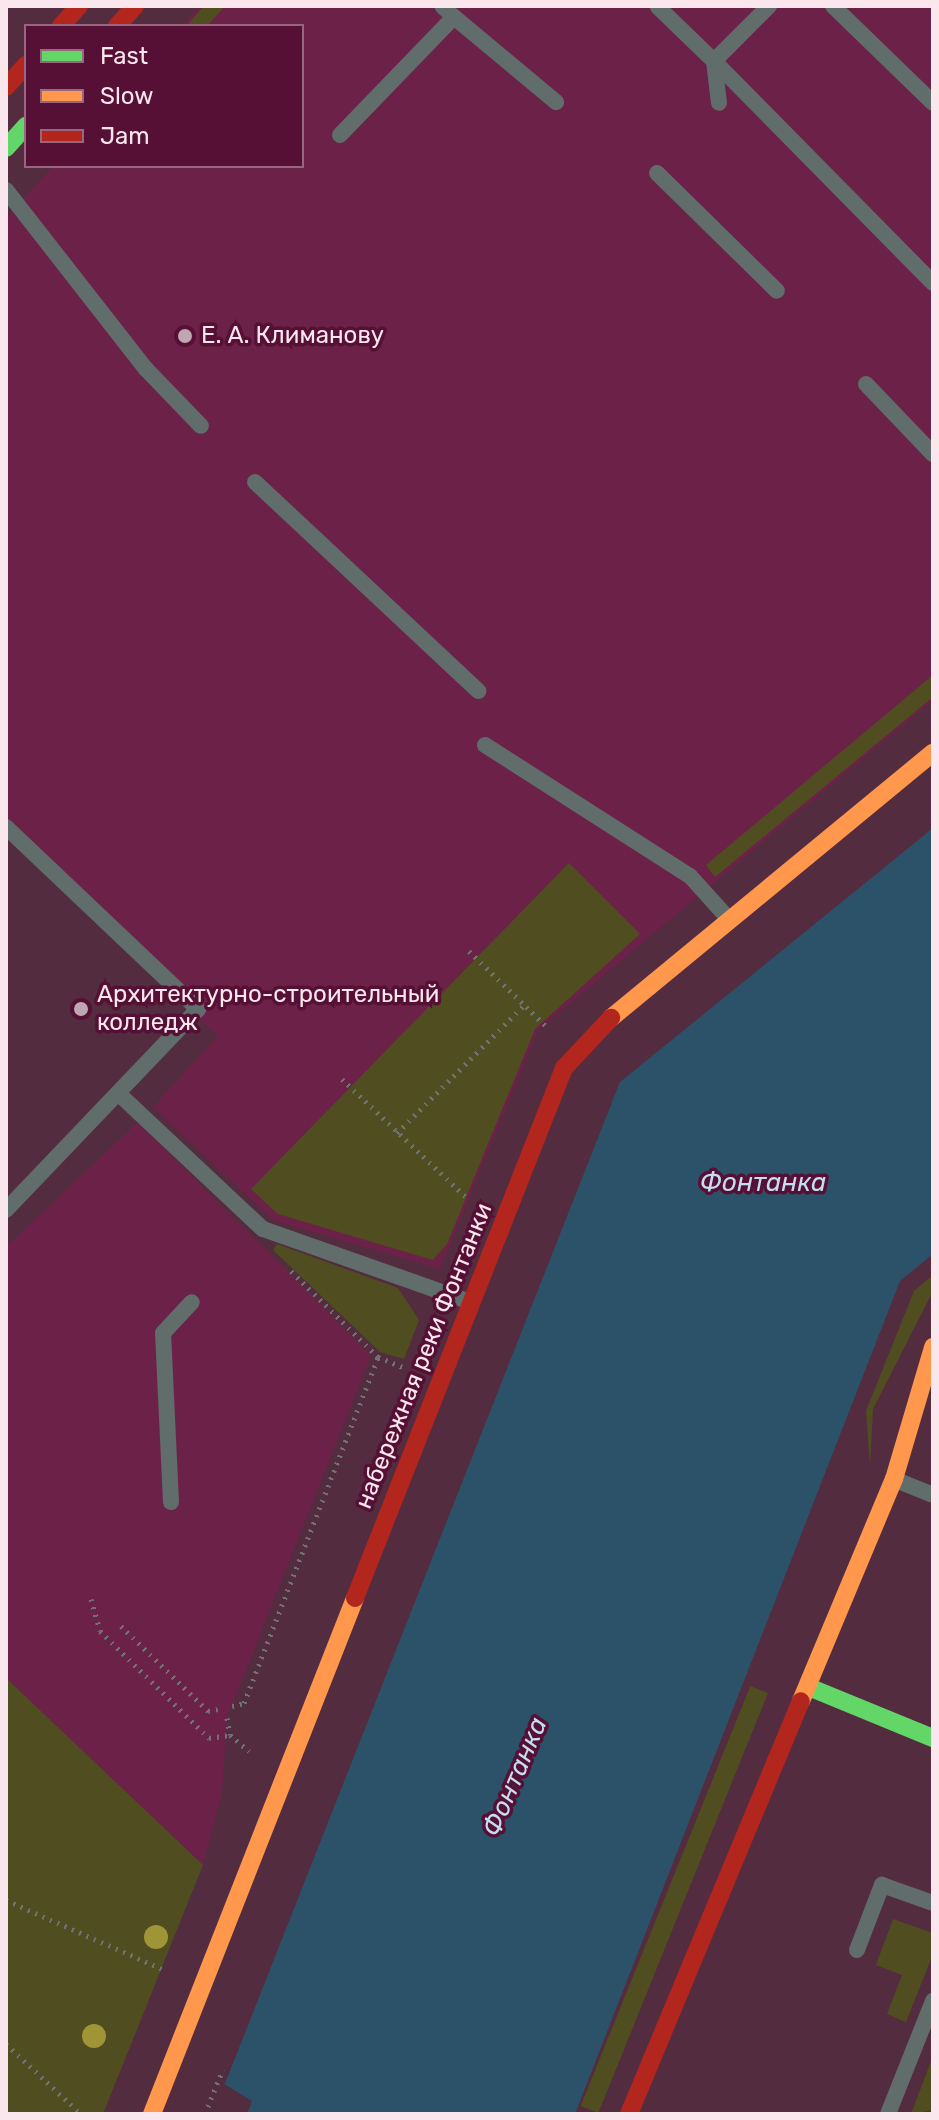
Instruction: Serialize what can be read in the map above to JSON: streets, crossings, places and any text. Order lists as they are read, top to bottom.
{
  "streets": {
    "street": ["набережная реки Фонтанки"]
  },
  "water": ["Фонтанка"],
  "places": ["Е. А. Климанову", "Архитектурно-строительный колледж"],
  "legend": ["Fast", "Slow", "Jam"]
}
